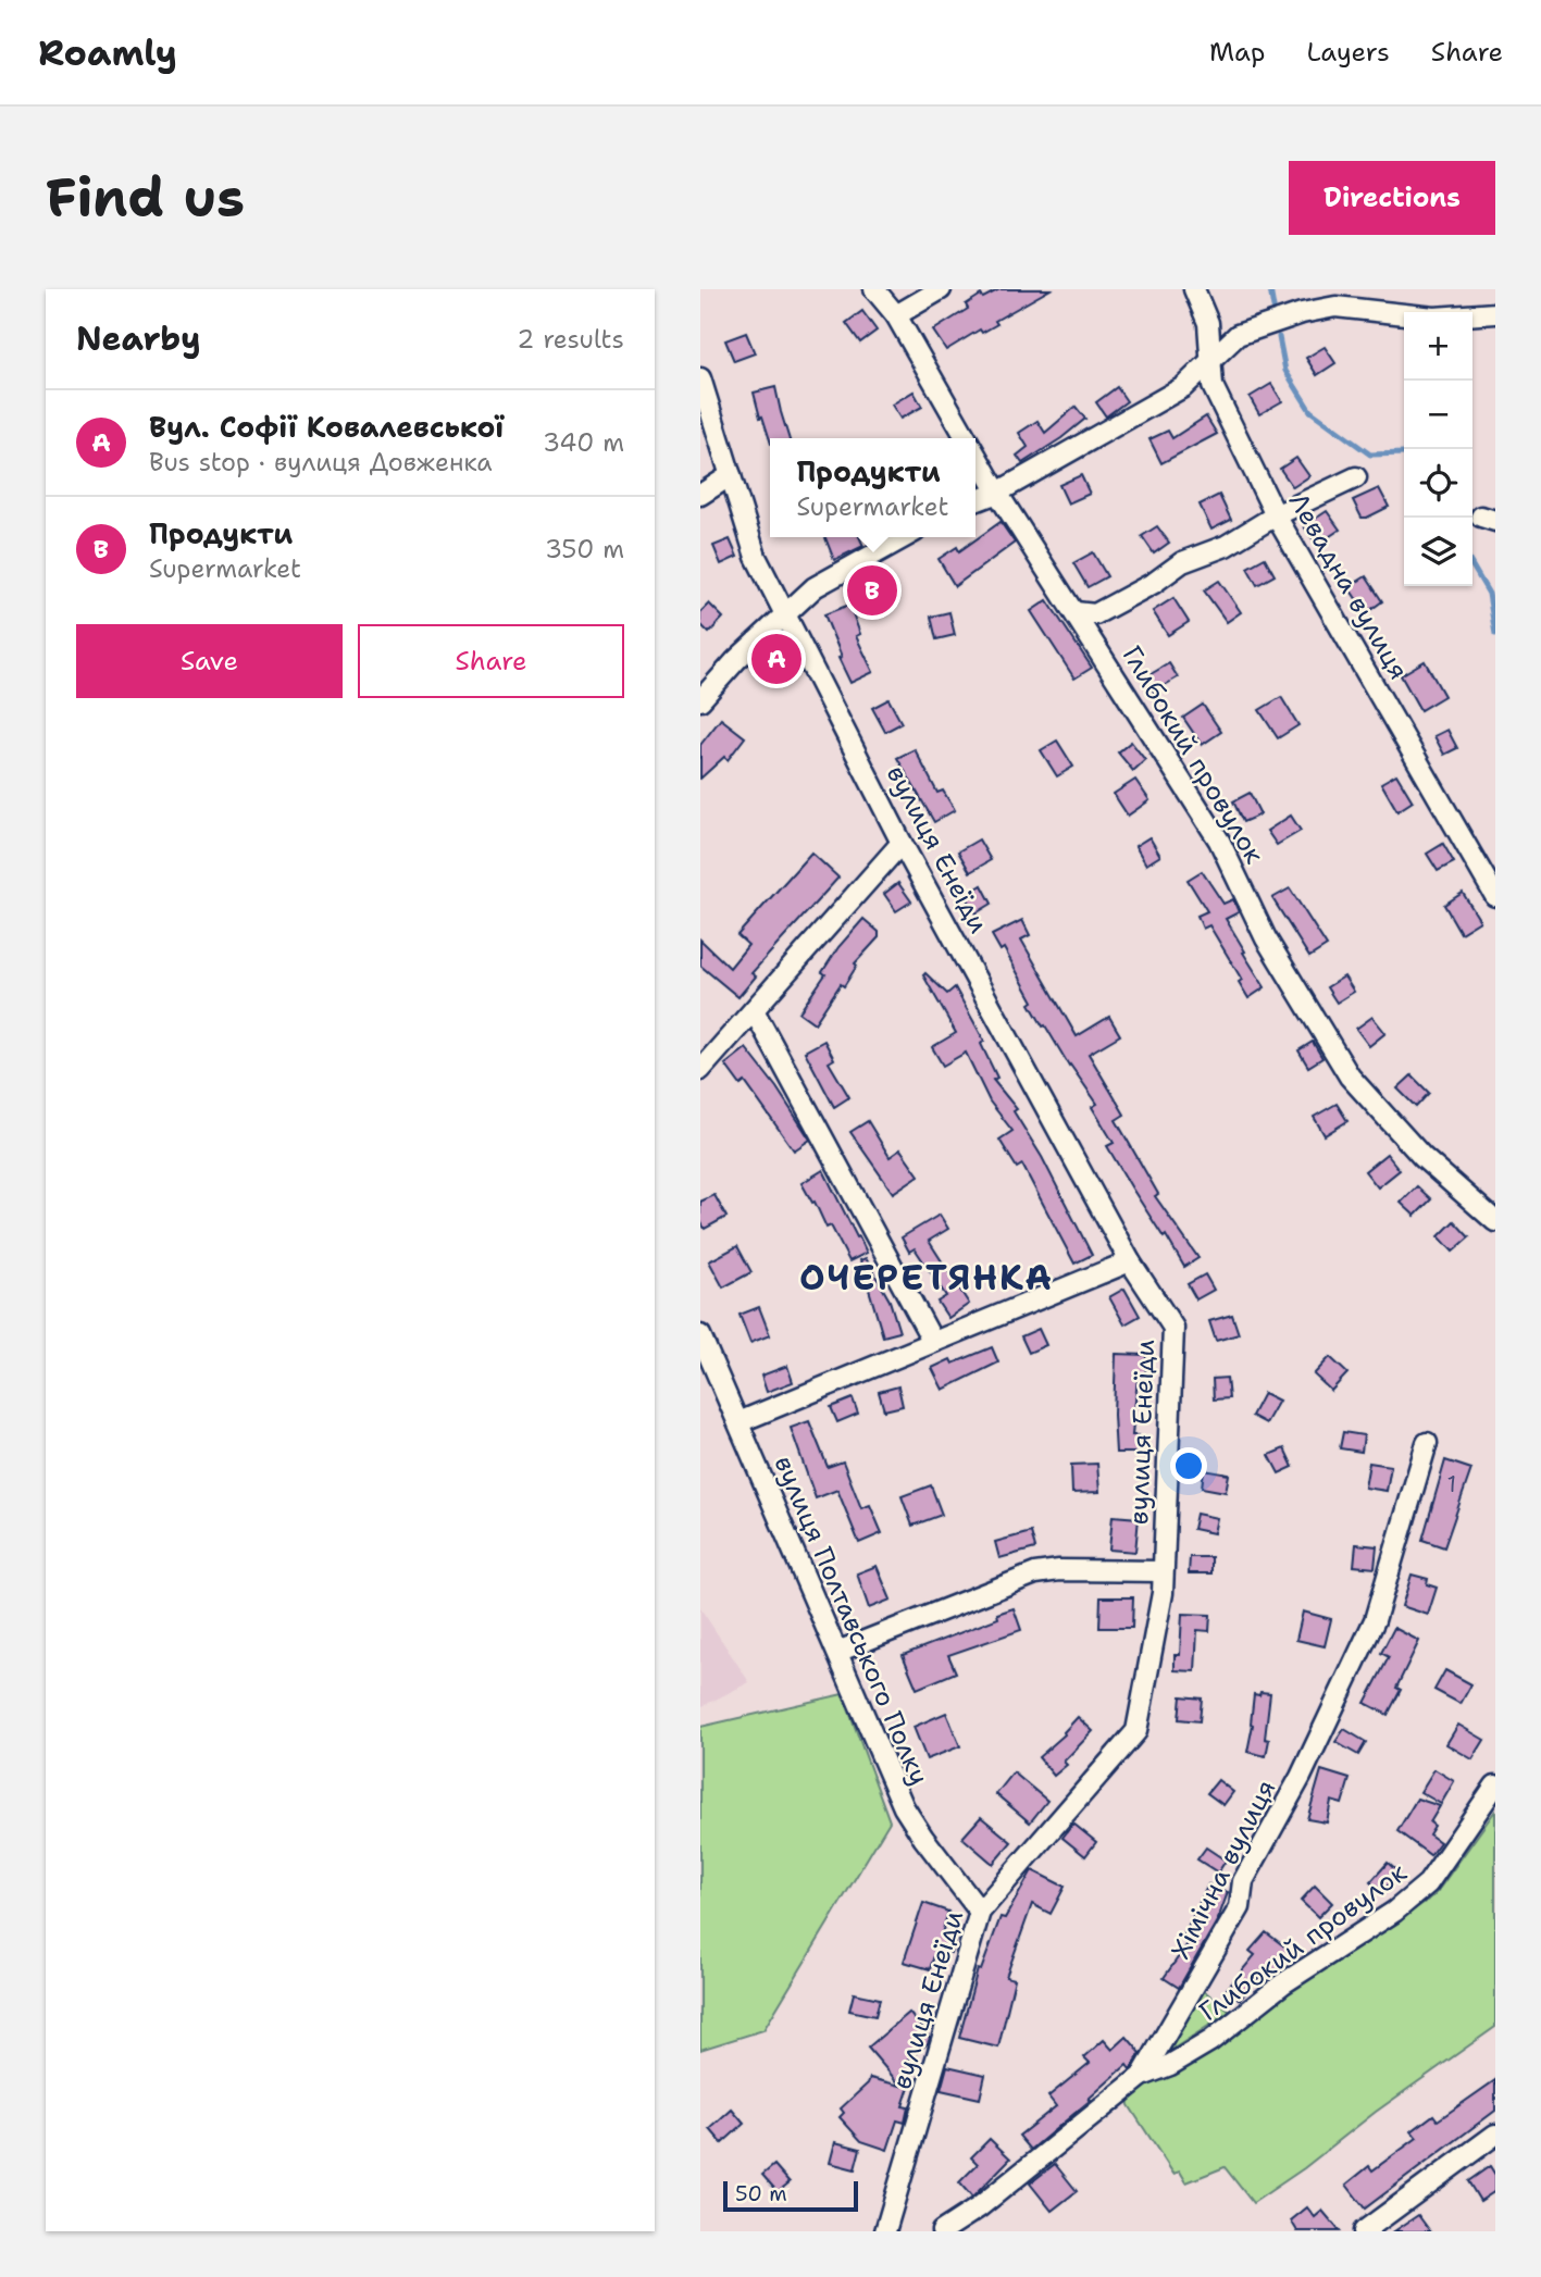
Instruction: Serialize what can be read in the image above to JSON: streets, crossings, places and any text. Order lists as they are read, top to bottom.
{
  "streets": {
    "street": [
      "Левадна вулиця",
      "Глибокий провулок",
      "вулиця Енеїди",
      "вулиця Полтавського Полку",
      "Хімічна вулиця"
    ]
  },
  "crossings": [
    ["Глибокий провулок", "Хімічна вулиця"],
    ["вулиця Енеїди", "вулиця Полтавського Полку"]
  ],
  "districts": ["ОЧЕРЕТЯНКА"],
  "house_numbers": ["1"],
  "scale_bar": "50 m",
  "page": {
    "header": "Roamly",
    "nav": ["Map", "Layers", "Share"],
    "buttons": [
      "Directions",
      ["Save", "Share"]
    ],
    "title": "Find us",
    "heading": ["Nearby", "2 results"],
    "map_buttons": ["+", "−"],
    "list": [
      {
        "mark": "A",
        "name": "Вул. Софії Ковалевської",
        "note": "Bus stop · вулиця Довженка",
        "value": "340 m"
      },
      {
        "mark": "B",
        "name": "Продукти",
        "note": "Supermarket",
        "value": "350 m"
      }
    ],
    "popup": ["Продукти", "Supermarket"],
    "pins": ["B", "A"],
    "scale": "50 m"
  }
}
